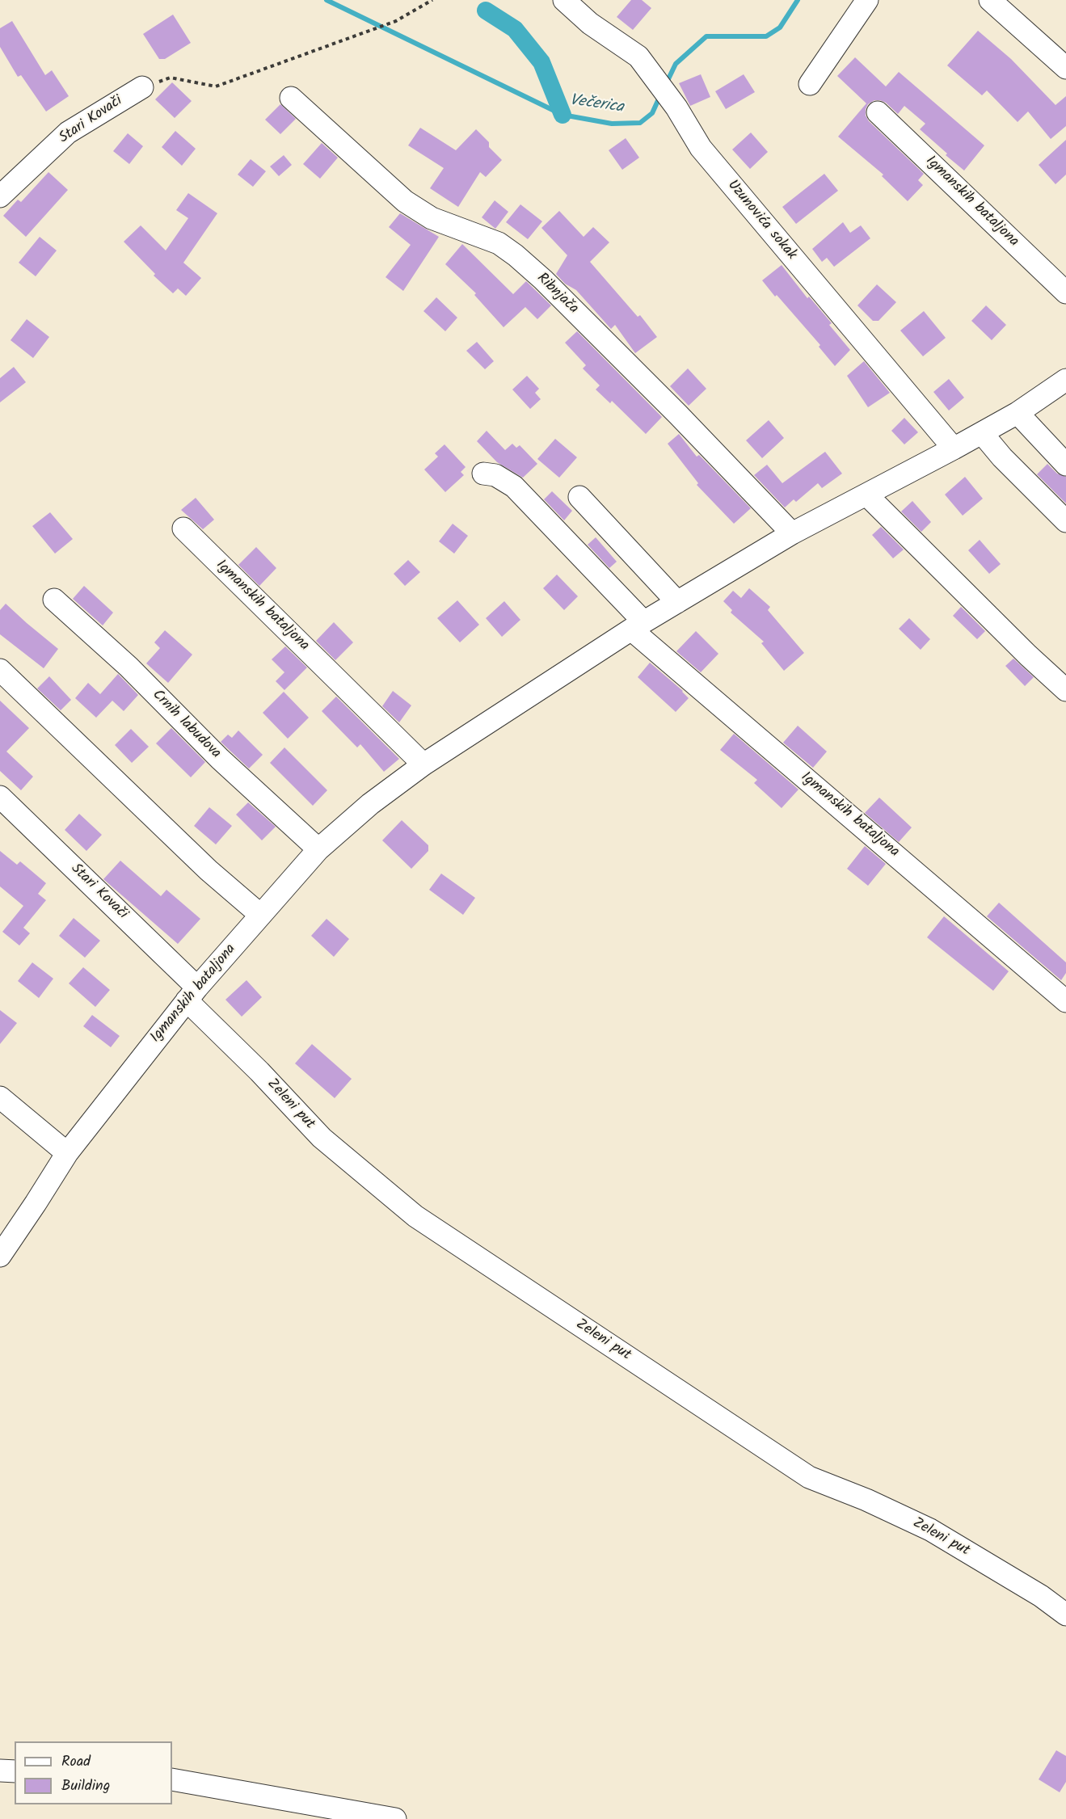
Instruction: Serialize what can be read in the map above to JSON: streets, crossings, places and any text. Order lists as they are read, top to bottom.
{
  "streets": {
    "street": [
      "Stari Kovači",
      "Igmanskih bataljona",
      "Uzunovića sokak",
      "Ribnjača",
      "Crnih labudova",
      "Zeleni put"
    ]
  },
  "crossings": [
    ["Stari Kovači", "Igmanskih bataljona"],
    ["Stari Kovači", "Zeleni put"],
    ["Igmanskih bataljona", "Uzunovića sokak"],
    ["Igmanskih bataljona", "Ribnjača"],
    ["Igmanskih bataljona", "Crnih labudova"],
    ["Igmanskih bataljona", "Zeleni put"]
  ],
  "water": ["Večerica"],
  "legend": ["Road", "Building"]
}
